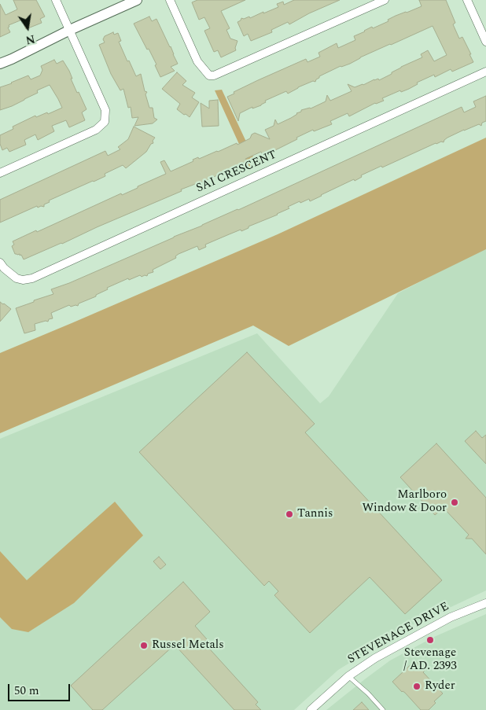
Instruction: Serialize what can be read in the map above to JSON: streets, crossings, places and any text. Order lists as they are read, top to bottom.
{
  "streets": {
    "street": ["SAI CRESCENT", "STEVENAGE DRIVE"]
  },
  "places": [
    "Marlboro Window & Door",
    "Tannis",
    "Stevenage / AD. 2393",
    "Russel Metals",
    "Ryder"
  ],
  "scale_bar": "50 m",
  "north": "bottom"
}
